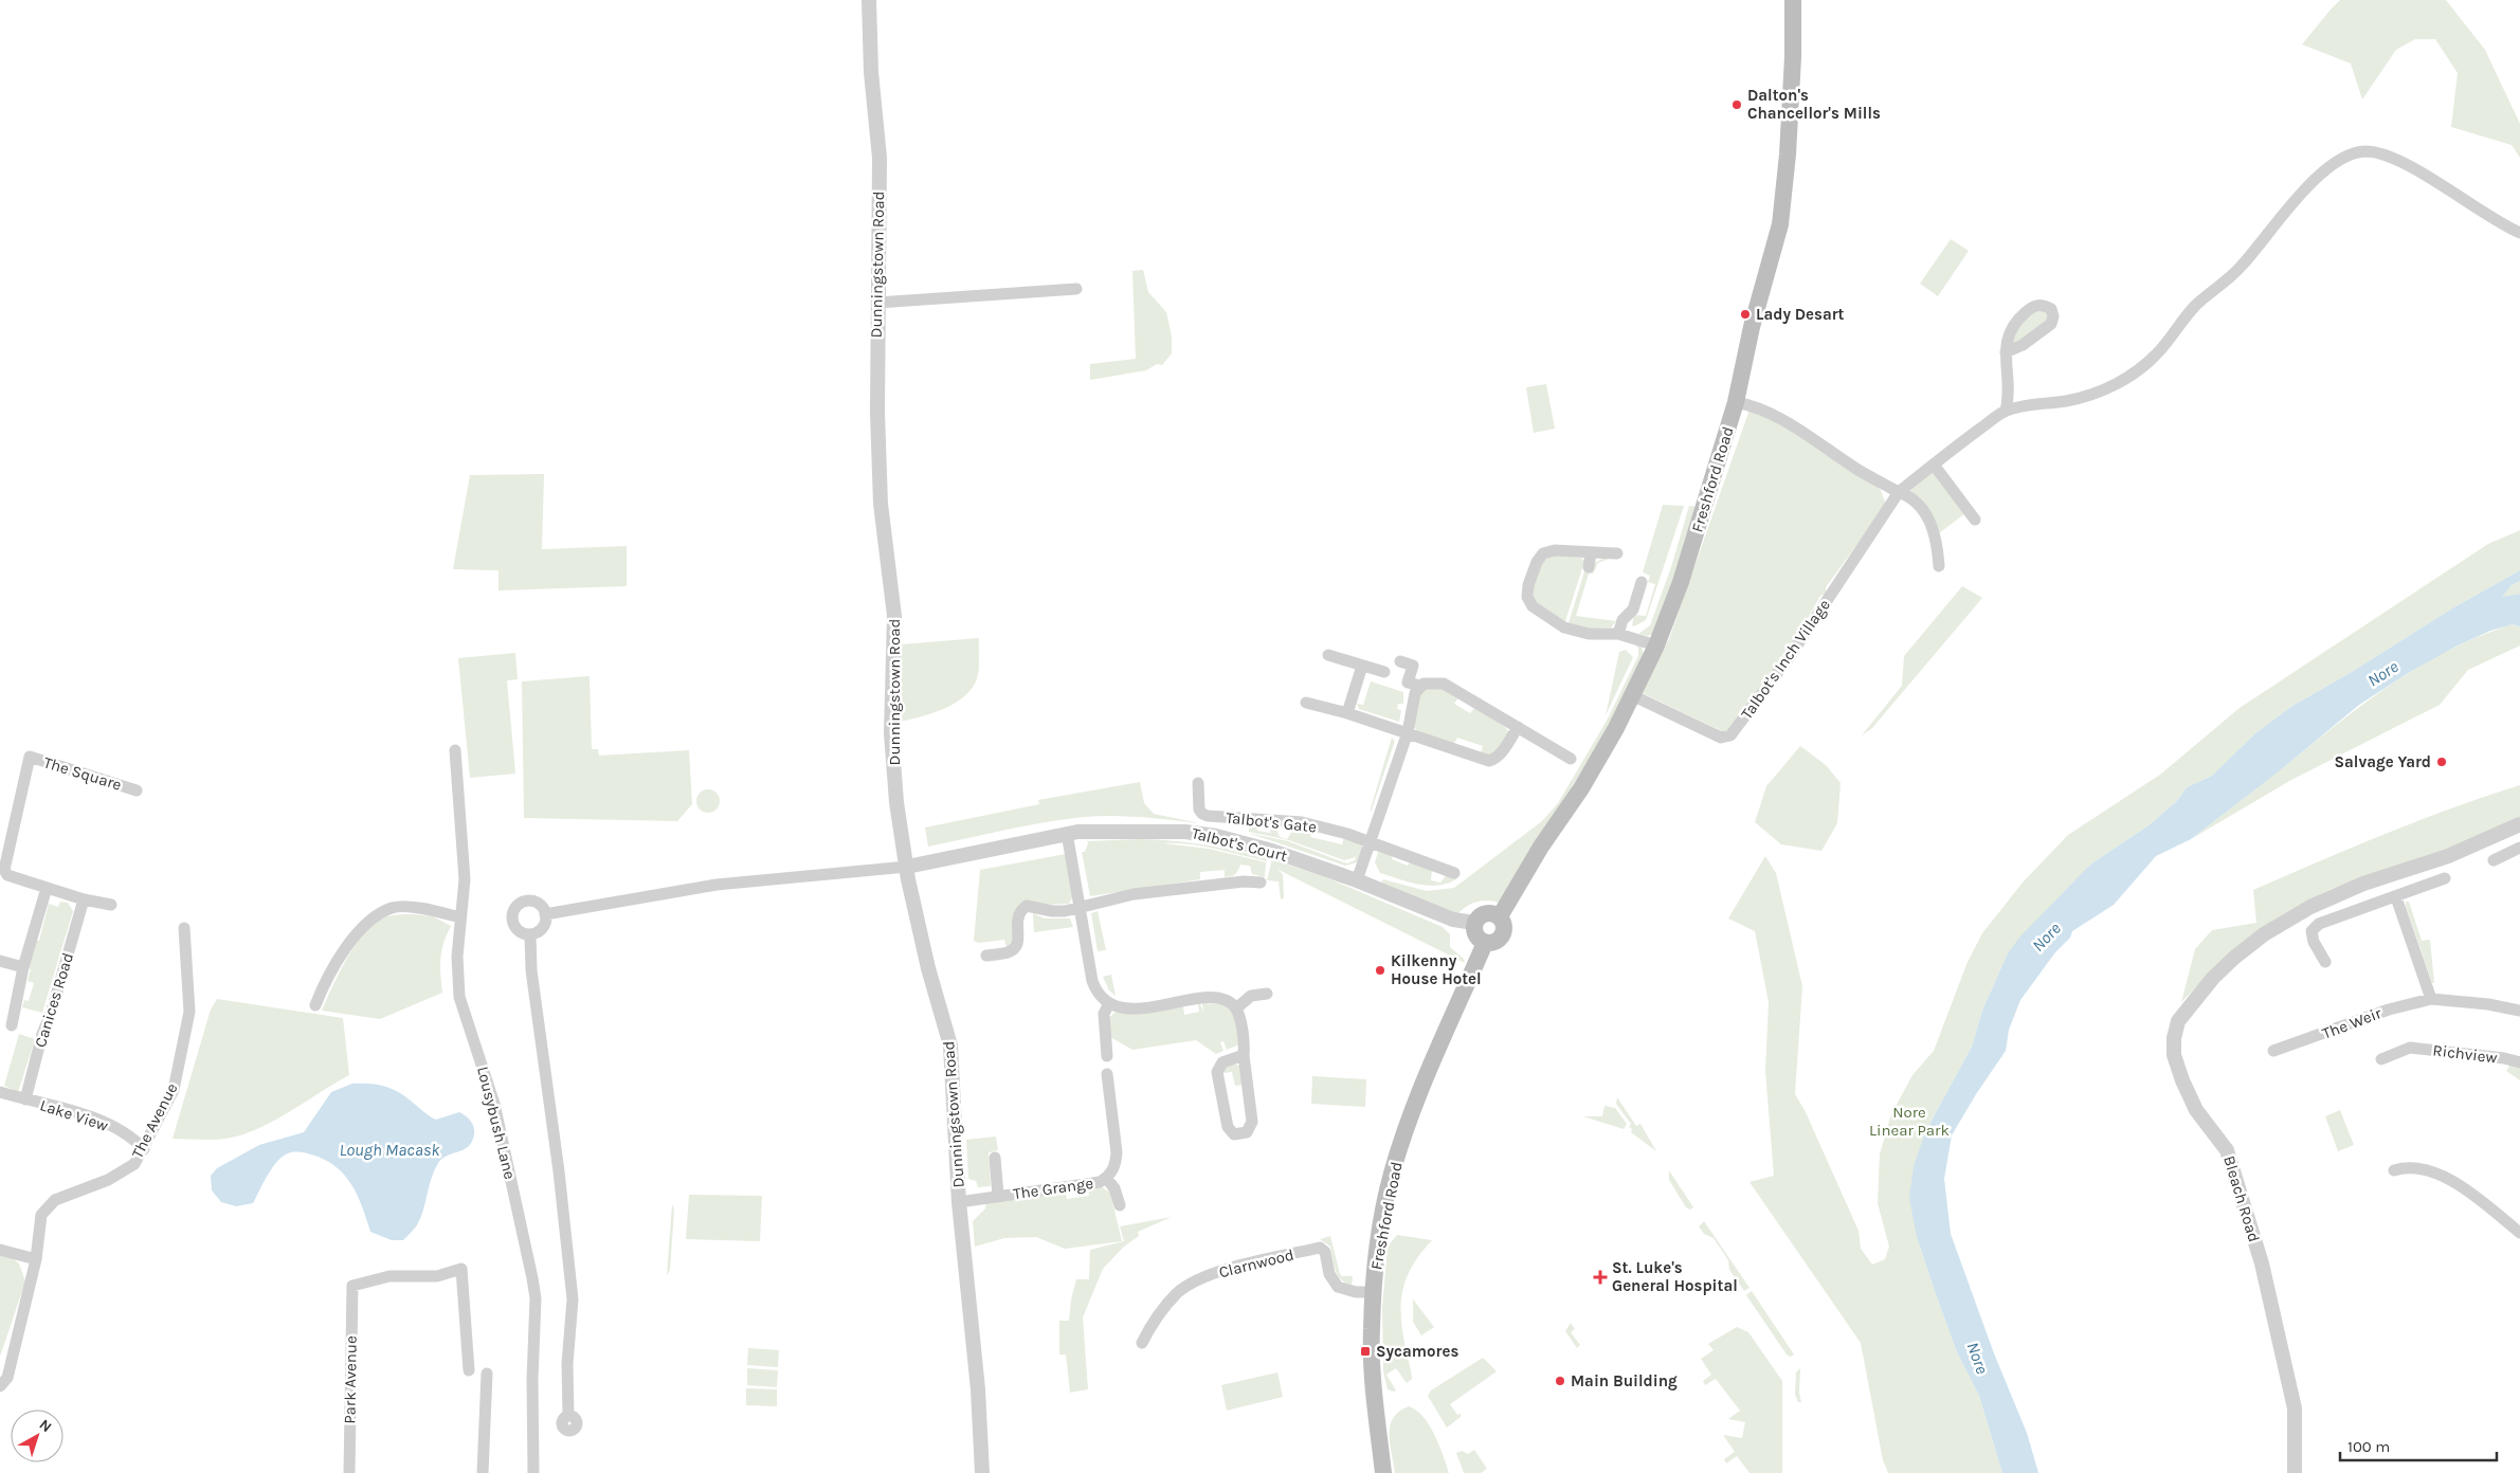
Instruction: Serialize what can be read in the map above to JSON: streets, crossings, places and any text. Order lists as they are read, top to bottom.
{
  "streets": {
    "main road": ["Freshford Road"],
    "street": [
      "Dunningstown Road",
      "Talbot's Inch Village",
      "The Square",
      "Talbot's Gate",
      "Talbot's Court",
      "Canices Road",
      "The Weir",
      "Richview",
      "Lake View",
      "The Avenue",
      "Lousybush Lane",
      "The Grange",
      "Bleach Road",
      "Clarnwood",
      "Park Avenue"
    ]
  },
  "crossings": [
    ["Dunningstown Road", "Talbot's Court"],
    ["Dunningstown Road", "The Grange"],
    ["Freshford Road", "Talbot's Inch Village"],
    ["Freshford Road", "Talbot's Court"],
    ["Freshford Road", "Clarnwood"],
    ["Canices Road", "Lake View"],
    ["Lake View", "The Avenue"]
  ],
  "water": ["Nore", "Lough Macask"],
  "parks": ["Nore Linear Park"],
  "places": {
    "other": [
      "Dalton's Chancellor's Mills",
      "Lady Desart",
      "Salvage Yard",
      "Kilkenny House Hotel",
      "Main Building"
    ],
    "health": ["St. Luke's General Hospital"],
    "transit": ["Sycamores"]
  },
  "scale_bar": "100 m",
  "north": "top right"
}
